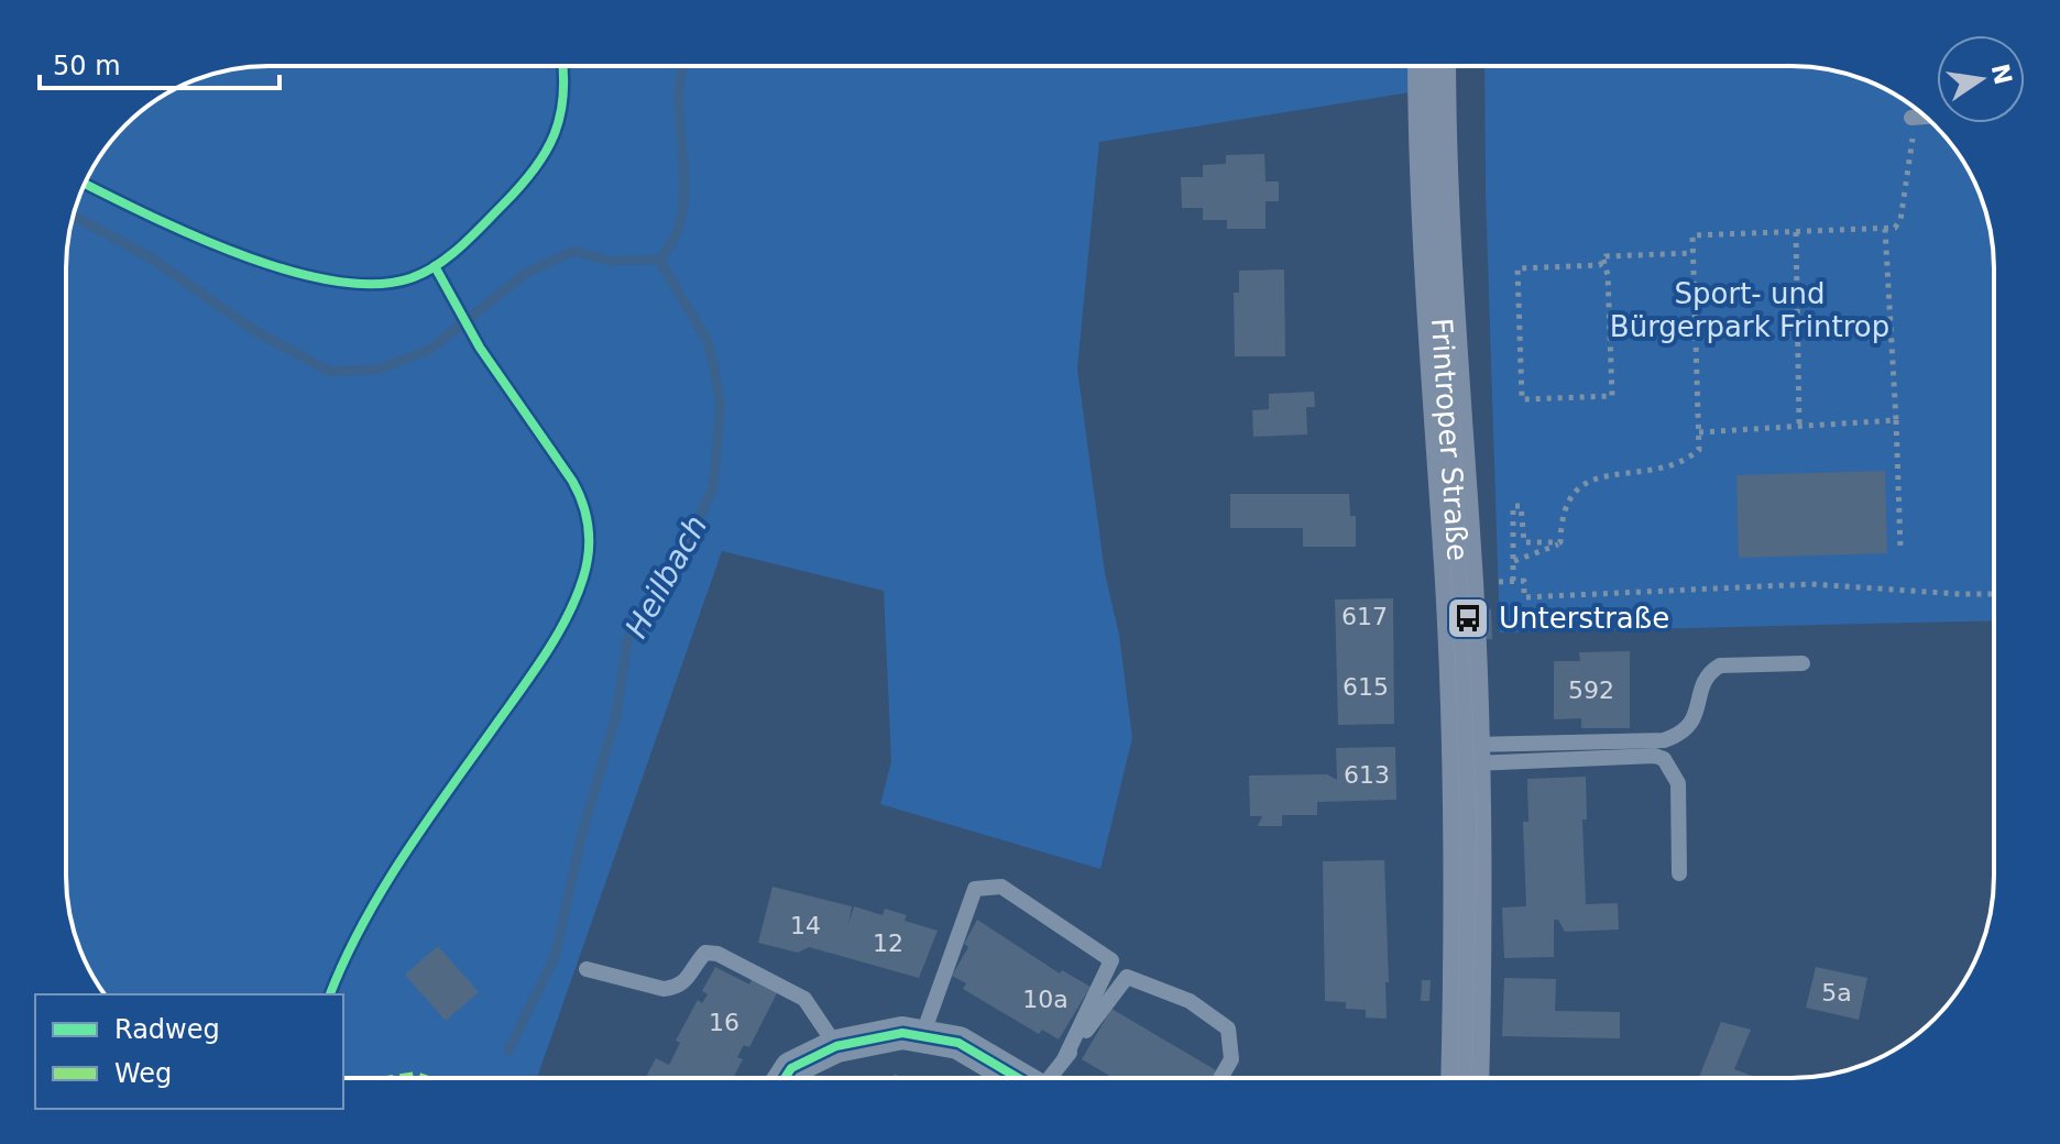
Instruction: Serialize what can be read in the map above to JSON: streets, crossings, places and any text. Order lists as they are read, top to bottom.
{
  "streets": {
    "main road": ["Frintroper Straße"]
  },
  "water": ["Heilbach"],
  "parks": ["Sport- und Bürgerpark Frintrop"],
  "places": {
    "bus stop": ["Unterstraße"]
  },
  "house_numbers": [
    "617",
    "615",
    "592",
    "613",
    "14",
    "12",
    "5a",
    "10a",
    "16"
  ],
  "legend": ["Radweg", "Weg"],
  "scale_bar": "50 m",
  "north": "right"
}
